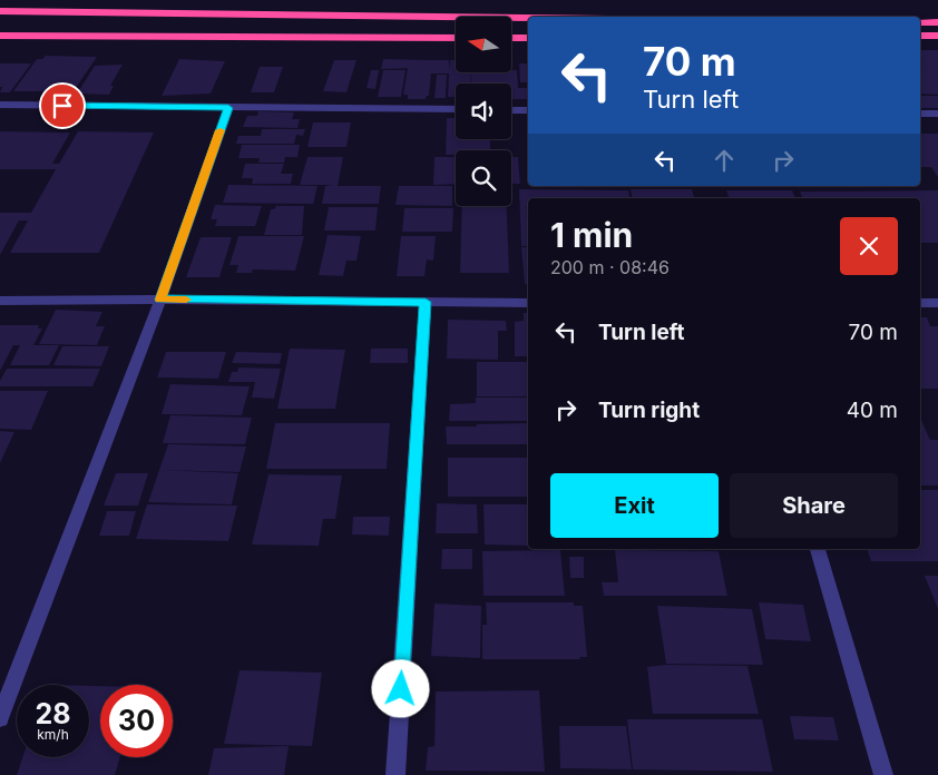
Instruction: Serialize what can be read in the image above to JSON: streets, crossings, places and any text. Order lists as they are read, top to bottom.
{
  "north": "left",
  "page": {
    "turn": ["70 m", "Turn left"],
    "heading": ["1 min", "200 m · 08:46"],
    "list": [
      {
        "name": "Turn left",
        "value": "70 m"
      },
      {
        "name": "Turn right",
        "value": "40 m"
      }
    ],
    "buttons": ["Exit", "Share"],
    "speed": "28 km/h",
    "limit": "30"
  }
}
